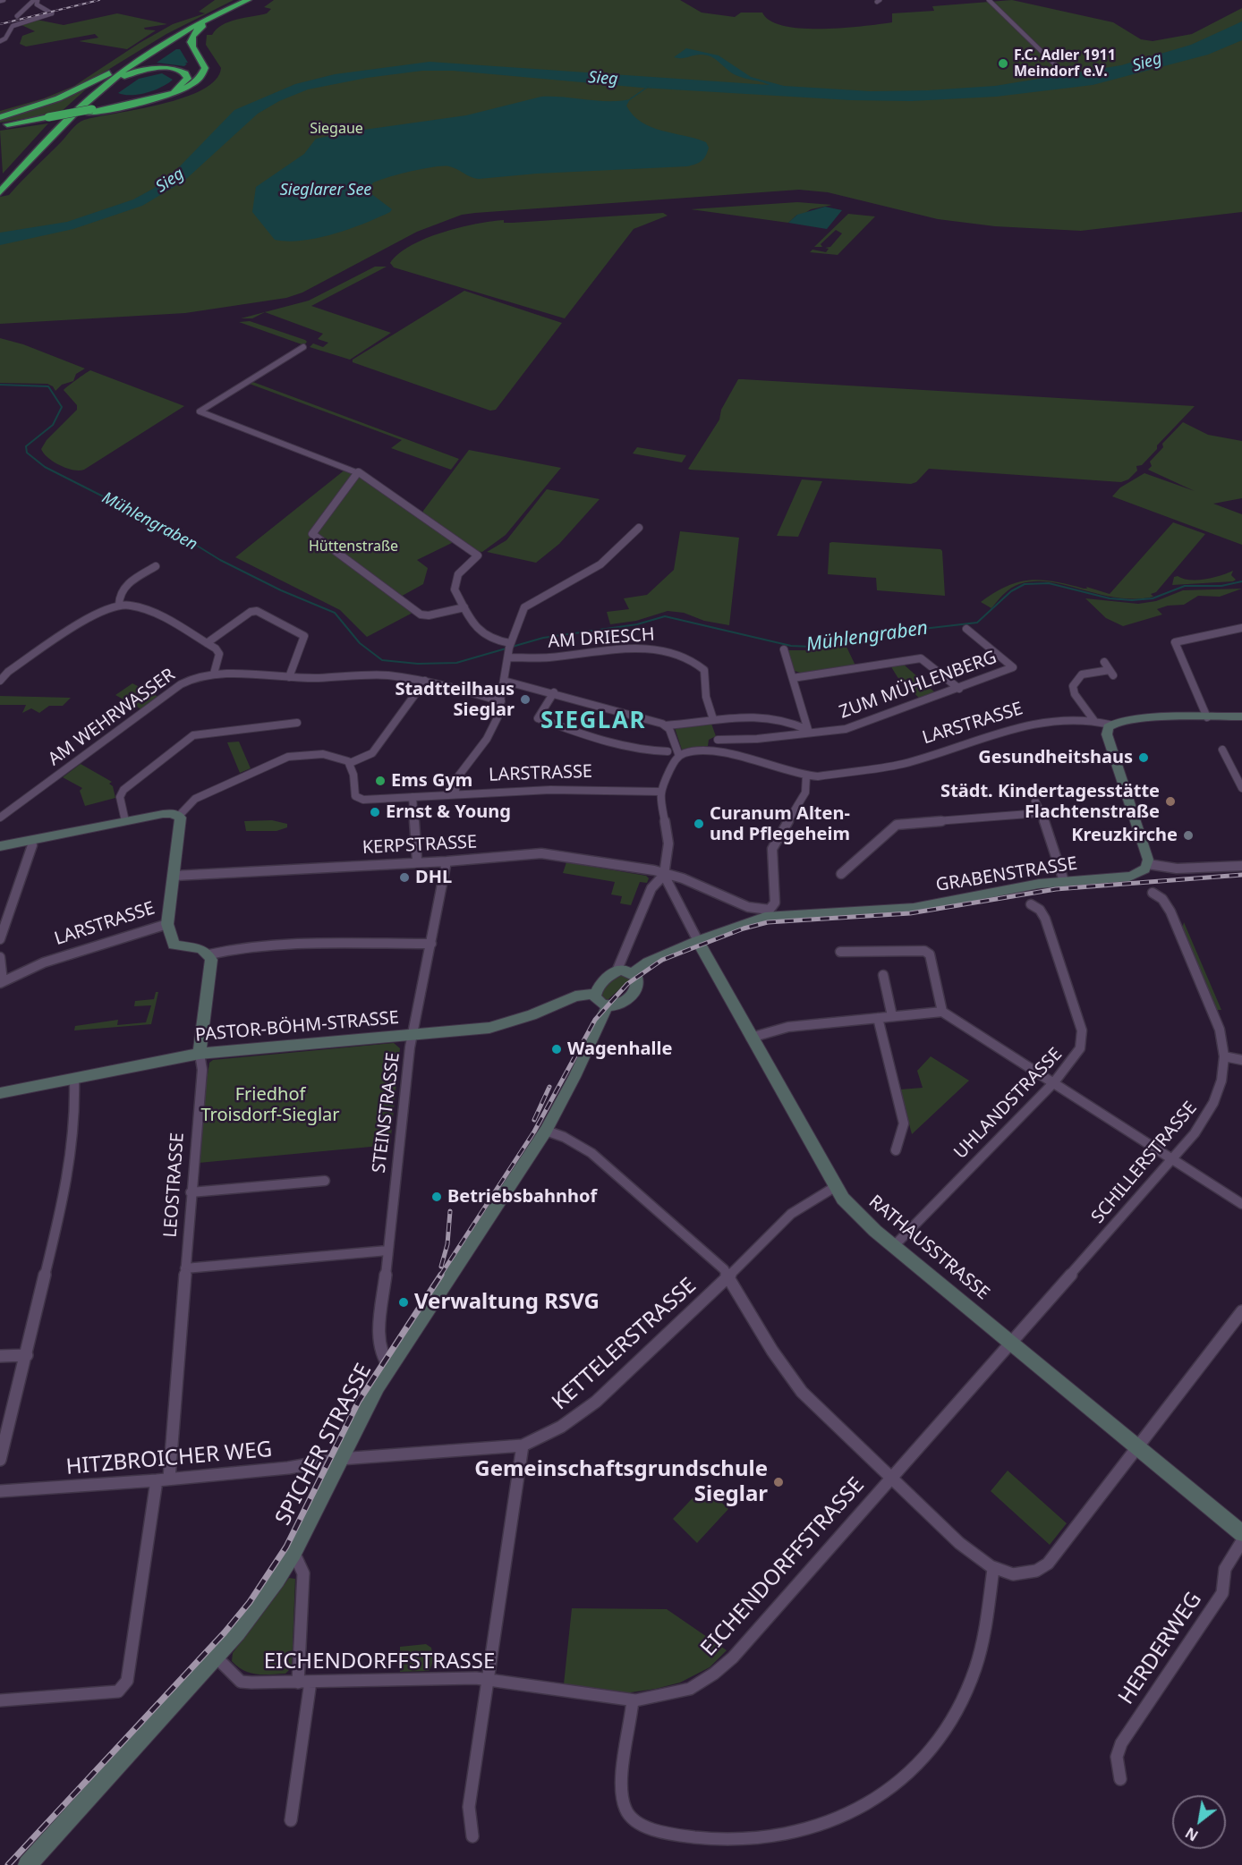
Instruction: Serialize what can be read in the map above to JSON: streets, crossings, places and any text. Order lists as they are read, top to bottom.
{
  "streets": {
    "street": [
      "AM DRIESCH",
      "ZUM MÜHLENBERG",
      "AM WEHRWASSER",
      "LARSTRASSE",
      "KERPSTRASSE",
      "GRABENSTRASSE",
      "PASTOR-BÖHM-STRASSE",
      "UHLANDSTRASSE",
      "STEINSTRASSE",
      "SCHILLERSTRASSE",
      "LEOSTRASSE",
      "RATHAUSSTRASSE",
      "KETTELERSTRASSE",
      "SPICHER STRASSE",
      "HITZBROICHER WEG",
      "EICHENDORFFSTRASSE",
      "HERDERWEG"
    ]
  },
  "crossings": [
    ["AM DRIESCH", "ZUM MÜHLENBERG"],
    ["LARSTRASSE", "KERPSTRASSE"],
    ["KERPSTRASSE", "STEINSTRASSE"],
    ["KERPSTRASSE", "RATHAUSSTRASSE"],
    ["GRABENSTRASSE", "RATHAUSSTRASSE"],
    ["PASTOR-BÖHM-STRASSE", "STEINSTRASSE"],
    ["PASTOR-BÖHM-STRASSE", "LEOSTRASSE"],
    ["PASTOR-BÖHM-STRASSE", "SPICHER STRASSE"],
    ["UHLANDSTRASSE", "RATHAUSSTRASSE"],
    ["STEINSTRASSE", "SPICHER STRASSE"],
    ["SCHILLERSTRASSE", "RATHAUSSTRASSE"],
    ["SCHILLERSTRASSE", "EICHENDORFFSTRASSE"],
    ["LEOSTRASSE", "HITZBROICHER WEG"],
    ["RATHAUSSTRASSE", "KETTELERSTRASSE"],
    ["RATHAUSSTRASSE", "EICHENDORFFSTRASSE"],
    ["KETTELERSTRASSE", "SPICHER STRASSE"],
    ["KETTELERSTRASSE", "HITZBROICHER WEG"],
    ["SPICHER STRASSE", "HITZBROICHER WEG"],
    ["SPICHER STRASSE", "EICHENDORFFSTRASSE"]
  ],
  "districts": ["SIEGLAR"],
  "water": ["Sieg", "Sieglarer See", "Mühlengraben"],
  "parks": ["Siegaue", "Hüttenstraße", "Friedhof Troisdorf-Sieglar"],
  "places": [
    "F.C. Adler 1911 Meindorf e.V.",
    "Stadtteilhaus Sieglar",
    "Gesundheitshaus",
    "Ems Gym",
    "Städt. Kindertagesstätte Flachtenstraße",
    "Ernst & Young",
    "Curanum Alten- und Pflegeheim",
    "Kreuzkirche",
    "DHL",
    "Wagenhalle",
    "Betriebsbahnhof",
    "Verwaltung RSVG",
    "Gemeinschaftsgrundschule Sieglar"
  ],
  "north": "bottom left"
}
